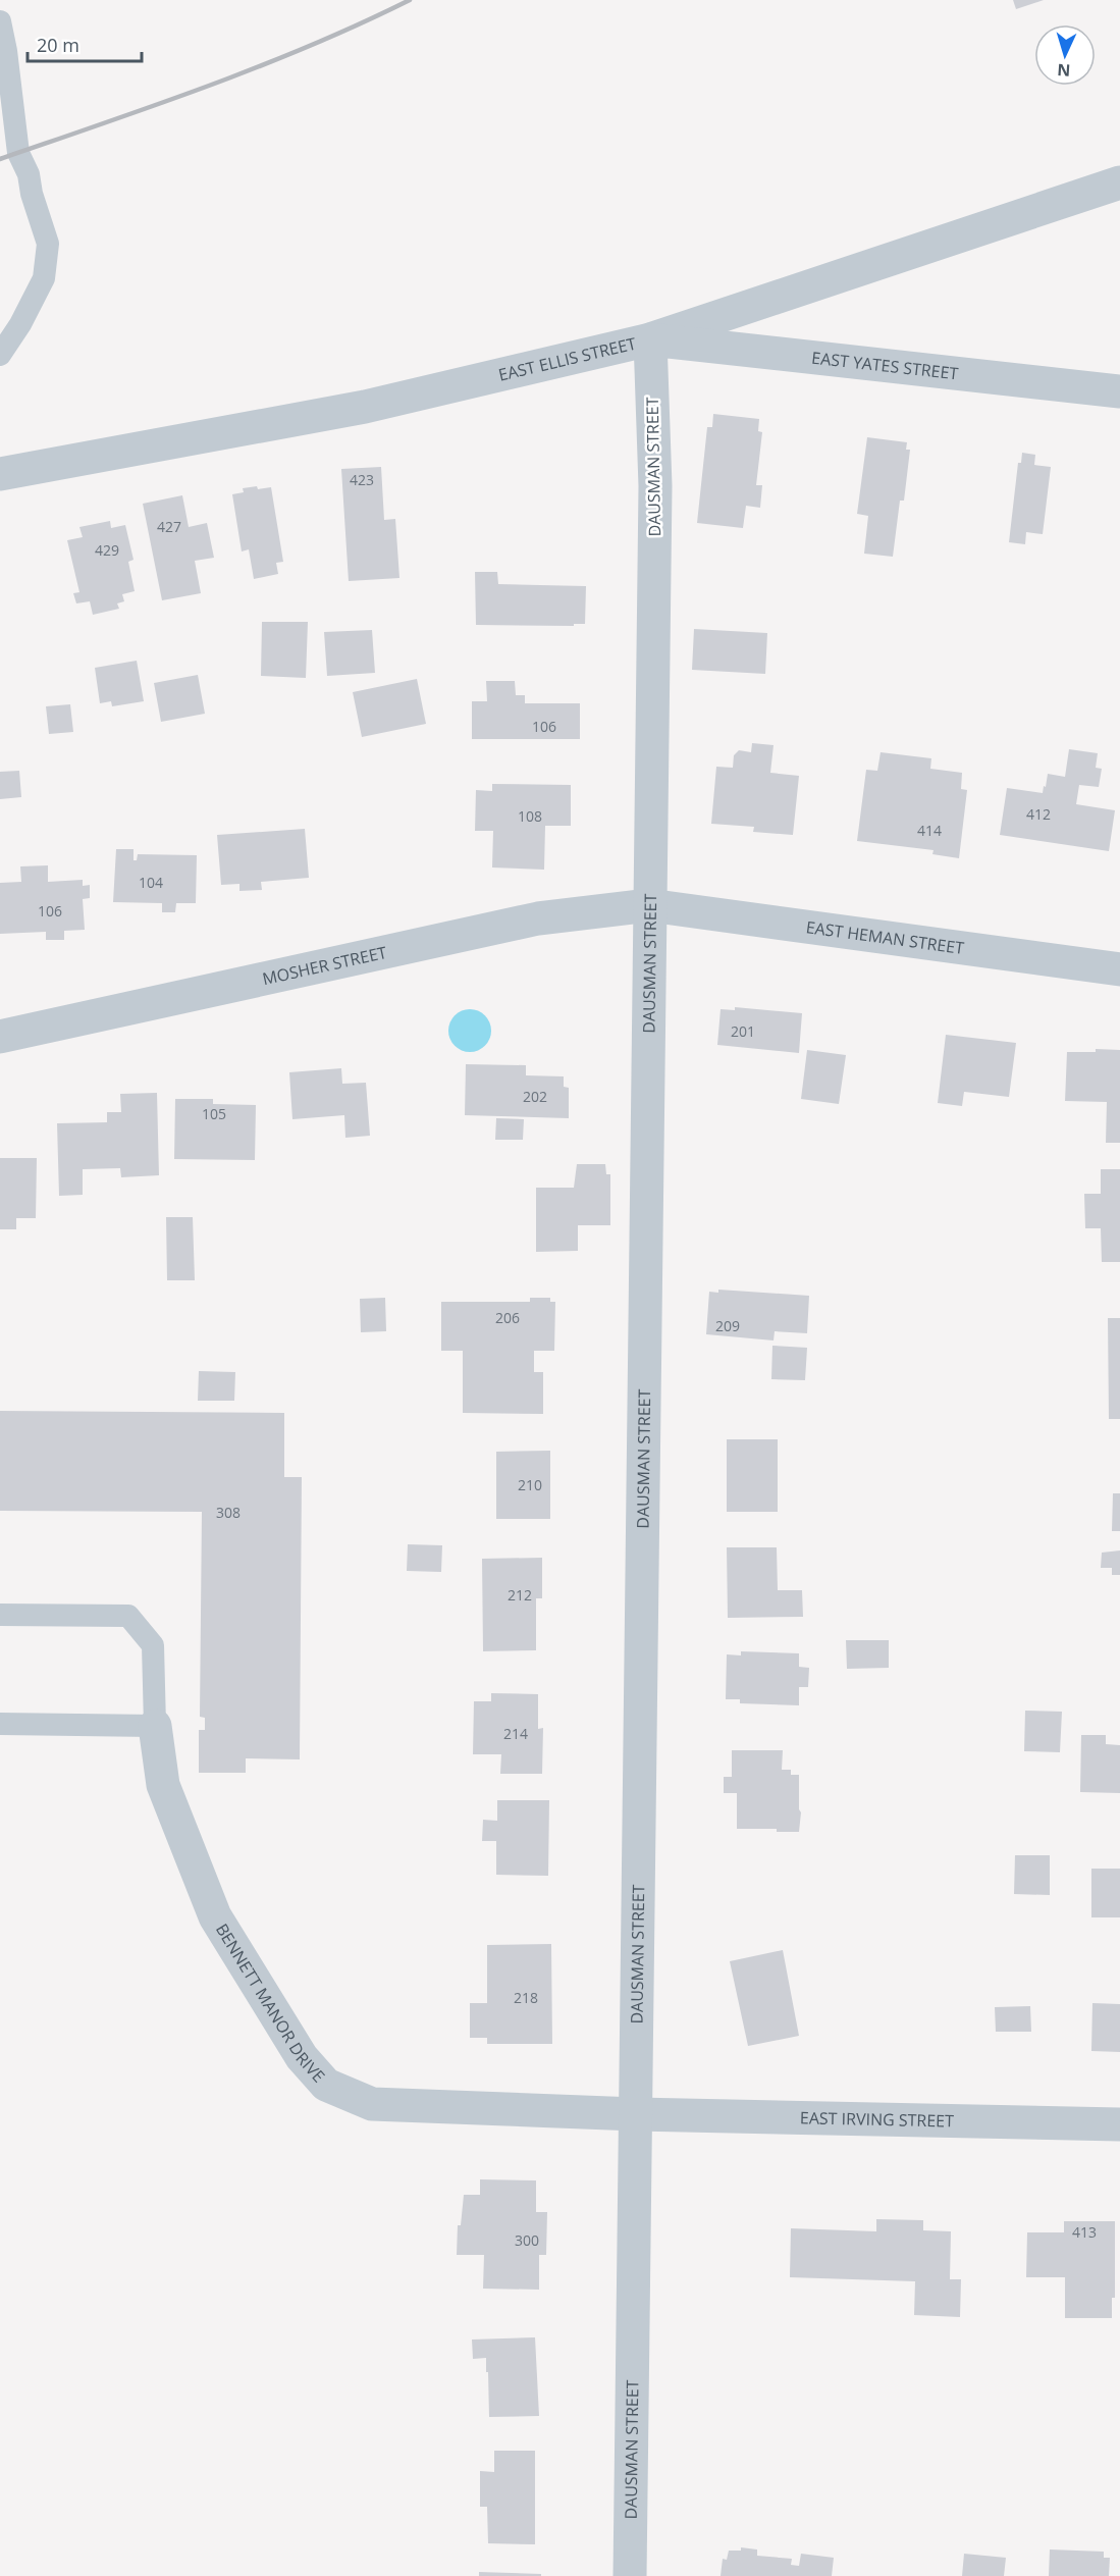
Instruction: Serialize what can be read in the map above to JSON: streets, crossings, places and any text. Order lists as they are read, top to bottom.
{
  "streets": {
    "street": [
      "EAST ELLIS STREET",
      "EAST YATES STREET",
      "DAUSMAN STREET",
      "EAST HEMAN STREET",
      "MOSHER STREET",
      "BENNETT MANOR DRIVE",
      "EAST IRVING STREET"
    ]
  },
  "crossings": [
    ["EAST ELLIS STREET", "EAST YATES STREET"],
    ["EAST ELLIS STREET", "DAUSMAN STREET"],
    ["EAST YATES STREET", "DAUSMAN STREET"],
    ["DAUSMAN STREET", "EAST HEMAN STREET"],
    ["DAUSMAN STREET", "MOSHER STREET"],
    ["DAUSMAN STREET", "BENNETT MANOR DRIVE"],
    ["DAUSMAN STREET", "EAST IRVING STREET"],
    ["EAST HEMAN STREET", "MOSHER STREET"],
    ["BENNETT MANOR DRIVE", "EAST IRVING STREET"]
  ],
  "house_numbers": [
    "423",
    "427",
    "429",
    "106",
    "412",
    "108",
    "414",
    "104",
    "106",
    "201",
    "202",
    "105",
    "206",
    "209",
    "210",
    "308",
    "212",
    "214",
    "218",
    "413",
    "300"
  ],
  "scale_bar": "20 m",
  "north": "bottom"
}
